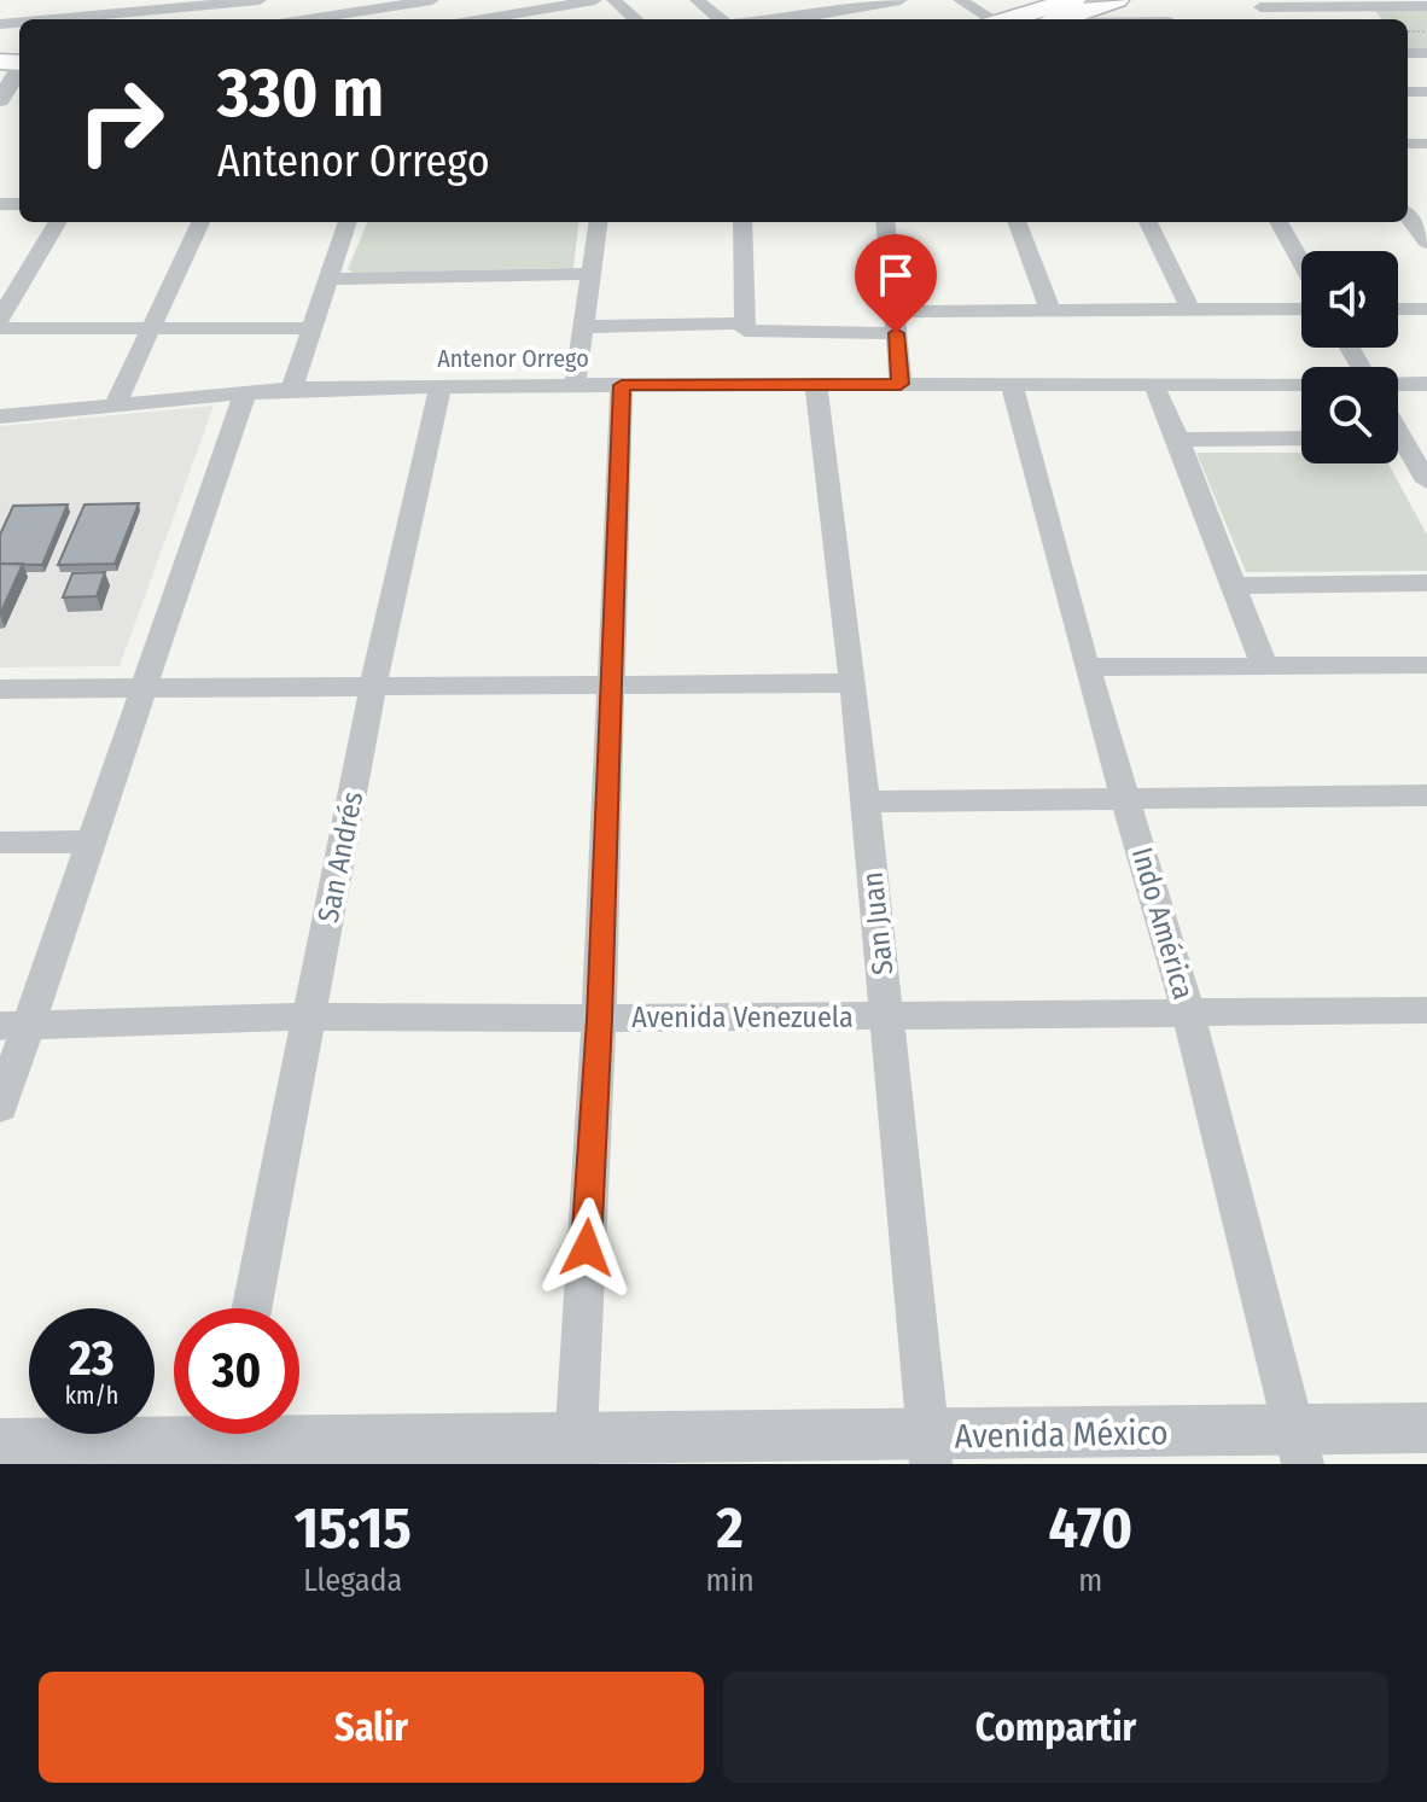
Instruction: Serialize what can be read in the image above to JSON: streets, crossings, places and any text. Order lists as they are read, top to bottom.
{
  "streets": {
    "street": [
      "Antenor Orrego",
      "San Andrés",
      "San Juan",
      "Indo América",
      "Avenida Venezuela",
      "Avenida México"
    ]
  },
  "crossings": [
    ["Antenor Orrego", "San Andrés"],
    ["Antenor Orrego", "San Juan"],
    ["Antenor Orrego", "Indo América"],
    ["San Andrés", "Avenida Venezuela"],
    ["San Juan", "Avenida Venezuela"],
    ["San Juan", "Avenida México"],
    ["Indo América", "Avenida Venezuela"],
    ["Indo América", "Avenida México"]
  ],
  "page": {
    "turn": ["330 m", "Antenor Orrego"],
    "speed": "23 km/h",
    "limit": "30",
    "eta": [
      "15:15",
      "Llegada",
      "2",
      "min",
      "470",
      "m"
    ],
    "buttons": ["Salir", "Compartir"]
  }
}
